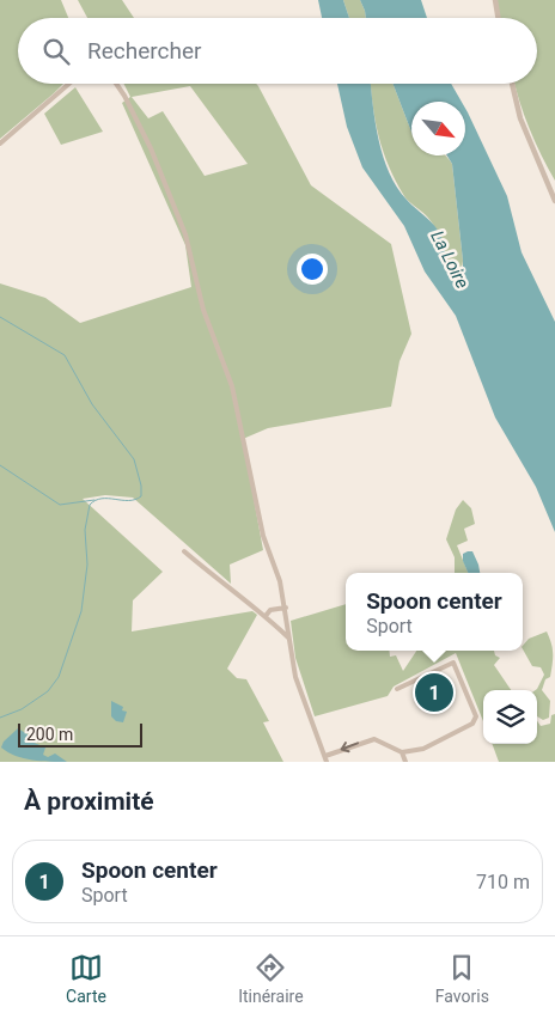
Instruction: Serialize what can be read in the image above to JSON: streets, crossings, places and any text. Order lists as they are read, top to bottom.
{
  "water": ["La Loire"],
  "scale_bar": "200 m",
  "north": "bottom right",
  "page": {
    "search": "Rechercher",
    "popup": ["Spoon center", "Sport"],
    "pins": "1",
    "scale": "200 m",
    "heading": "À proximité",
    "list": [
      {
        "mark": "1",
        "name": "Spoon center",
        "note": "Sport",
        "value": "710 m"
      }
    ],
    "nav": ["Carte", "Itinéraire", "Favoris"]
  }
}
